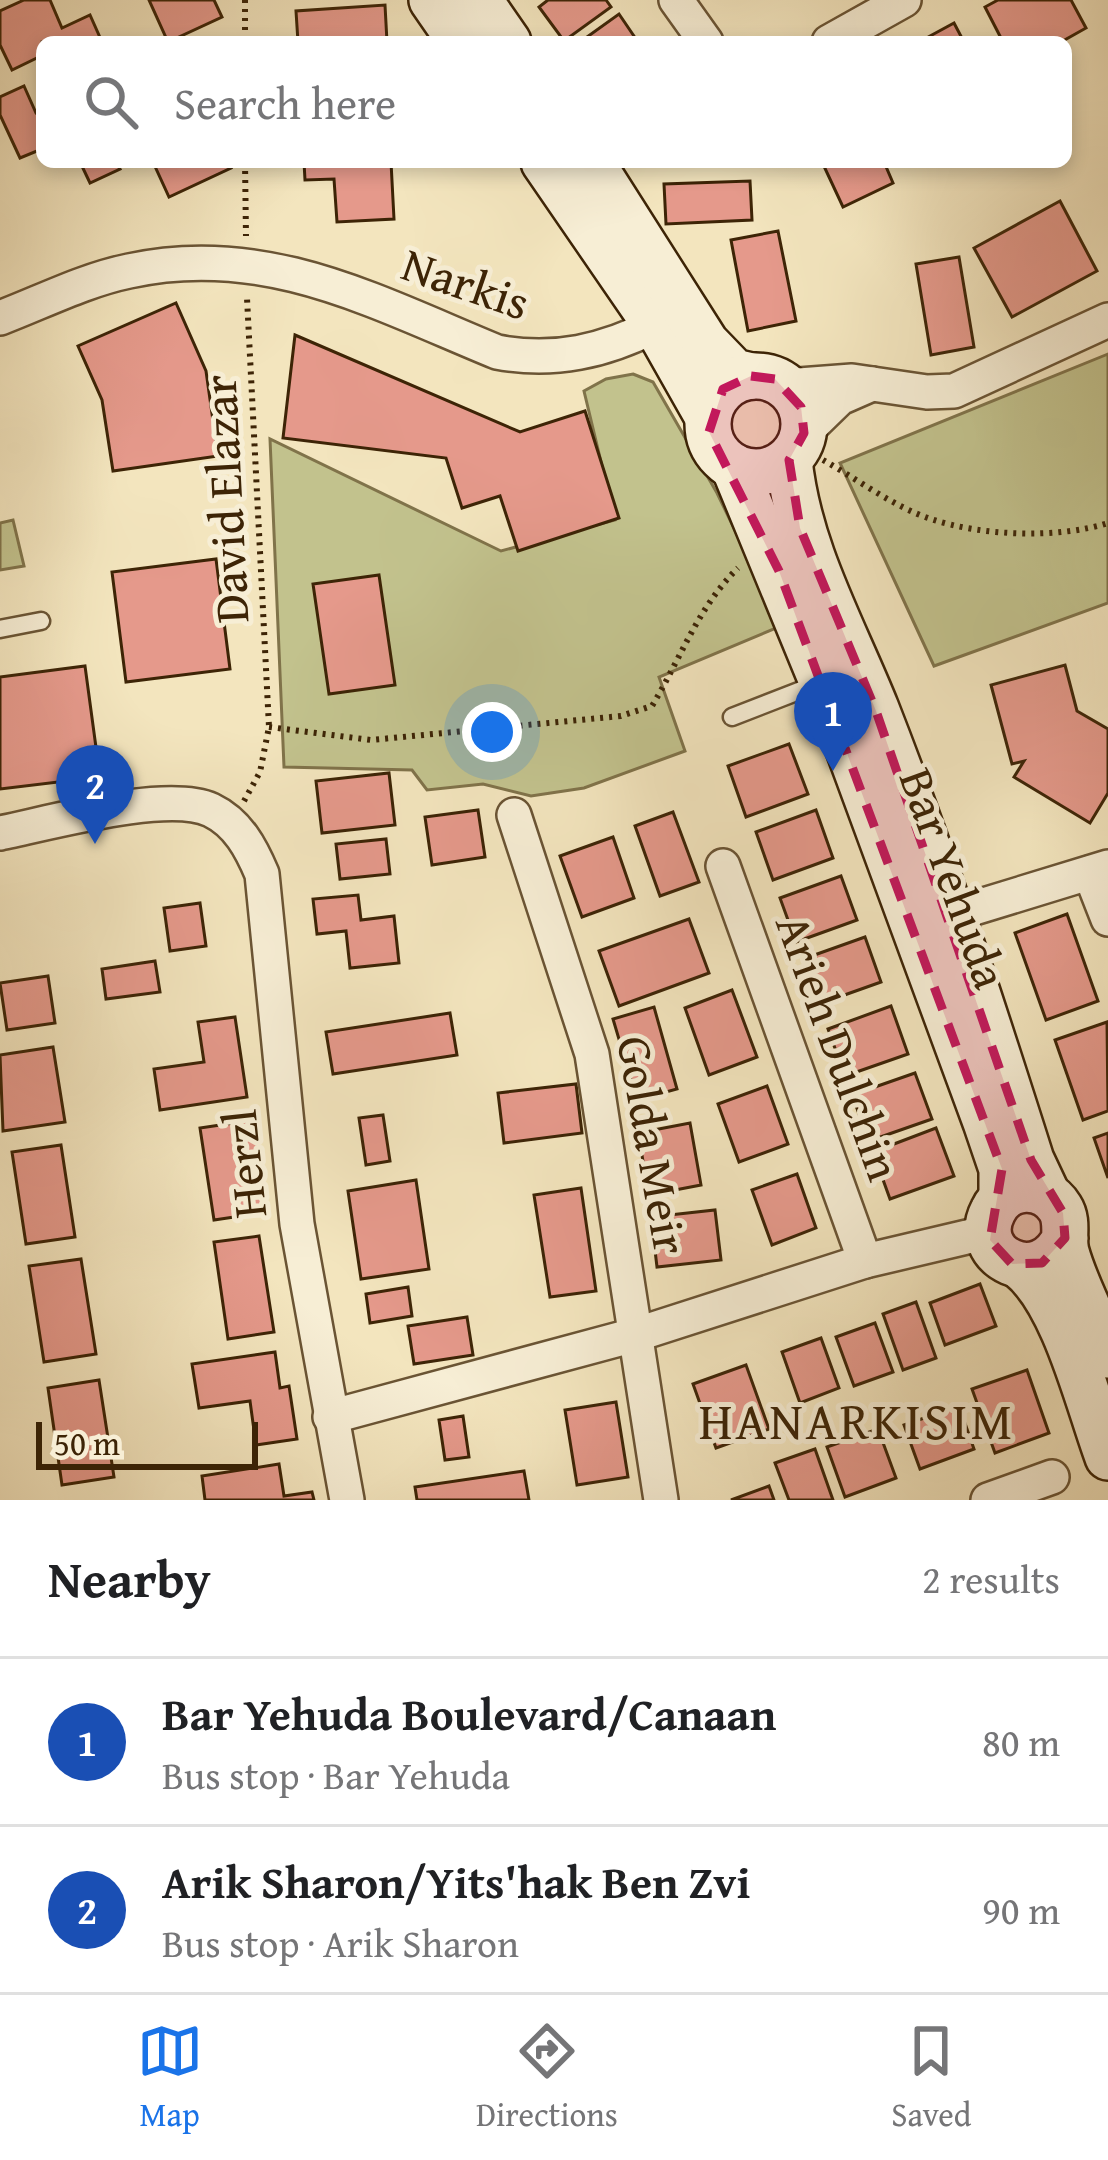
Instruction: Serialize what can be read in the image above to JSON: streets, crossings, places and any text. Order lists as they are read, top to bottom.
{
  "streets": {
    "street": [
      "Narkis",
      "Bar Yehuda",
      "Arieh Dulchin",
      "Golda Meir",
      "Herzl"
    ],
    "path": ["David Elazar"]
  },
  "crossings": [
    ["Narkis", "David Elazar"],
    ["David Elazar", "Herzl"]
  ],
  "districts": ["HANARKISIM"],
  "scale_bar": "50 m",
  "page": {
    "search": "Search here",
    "pins": ["1", "2"],
    "scale": "50 m",
    "heading": ["Nearby", "2 results"],
    "list": [
      {
        "mark": "1",
        "name": "Bar Yehuda Boulevard/Canaan",
        "note": "Bus stop · Bar Yehuda",
        "value": "80 m"
      },
      {
        "mark": "2",
        "name": "Arik Sharon/Yits'hak Ben Zvi",
        "note": "Bus stop · Arik Sharon",
        "value": "90 m"
      }
    ],
    "nav": ["Map", "Directions", "Saved"]
  }
}
